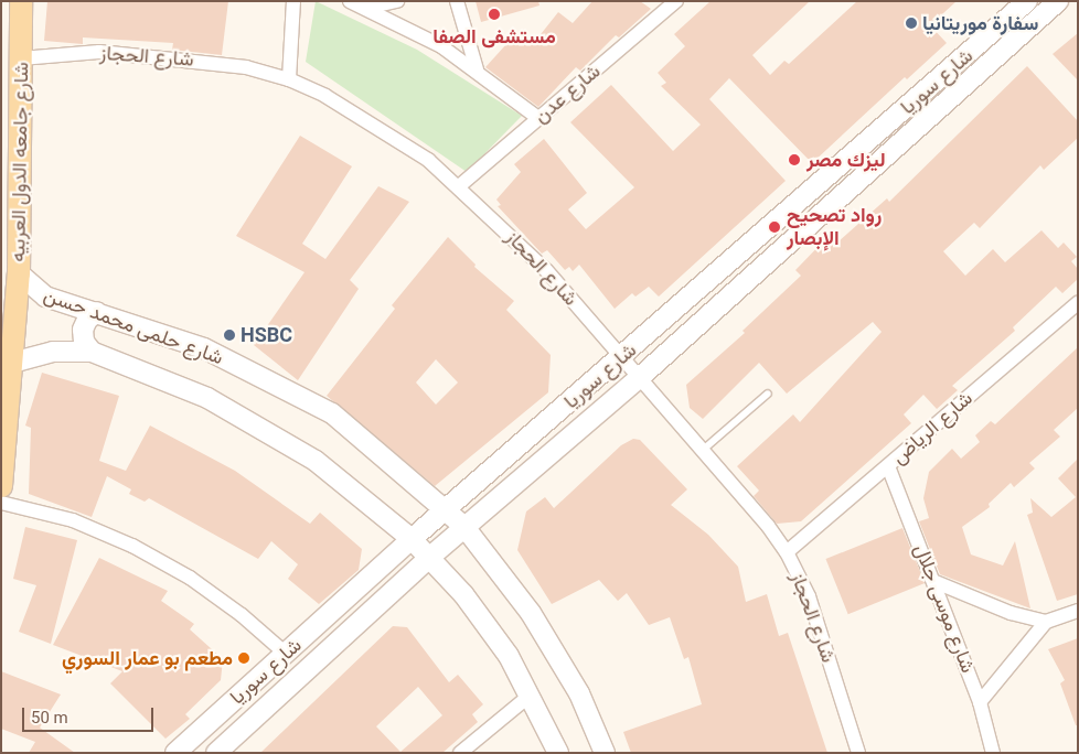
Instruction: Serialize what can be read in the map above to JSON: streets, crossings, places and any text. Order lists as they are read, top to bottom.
{
  "streets": {
    "main road": ["شارع جامعه الدول العربيه"],
    "street": [
      "شارع الحجاز",
      "شارع سوريا",
      "شارع عدن",
      "شارع حلمى محمد حسن",
      "شارع الرياض",
      "شارع موسى جلال"
    ]
  },
  "crossings": [
    ["شارع الحجاز", "شارع سوريا"],
    ["شارع الحجاز", "شارع عدن"],
    ["شارع الحجاز", "شارع جامعه الدول العربيه"],
    ["شارع الحجاز", "شارع الرياض"],
    ["شارع سوريا", "شارع حلمى محمد حسن"],
    ["شارع جامعه الدول العربيه", "شارع حلمى محمد حسن"],
    ["شارع الرياض", "شارع موسى جلال"]
  ],
  "places": [
    "مستشفى الصفا",
    "سفارة موريتانيا",
    "ليزك مصر",
    "رواد تصحيح الإبصار",
    "HSBC",
    "مطعم بو عمار السوري"
  ],
  "scale_bar": "50 m"
}
